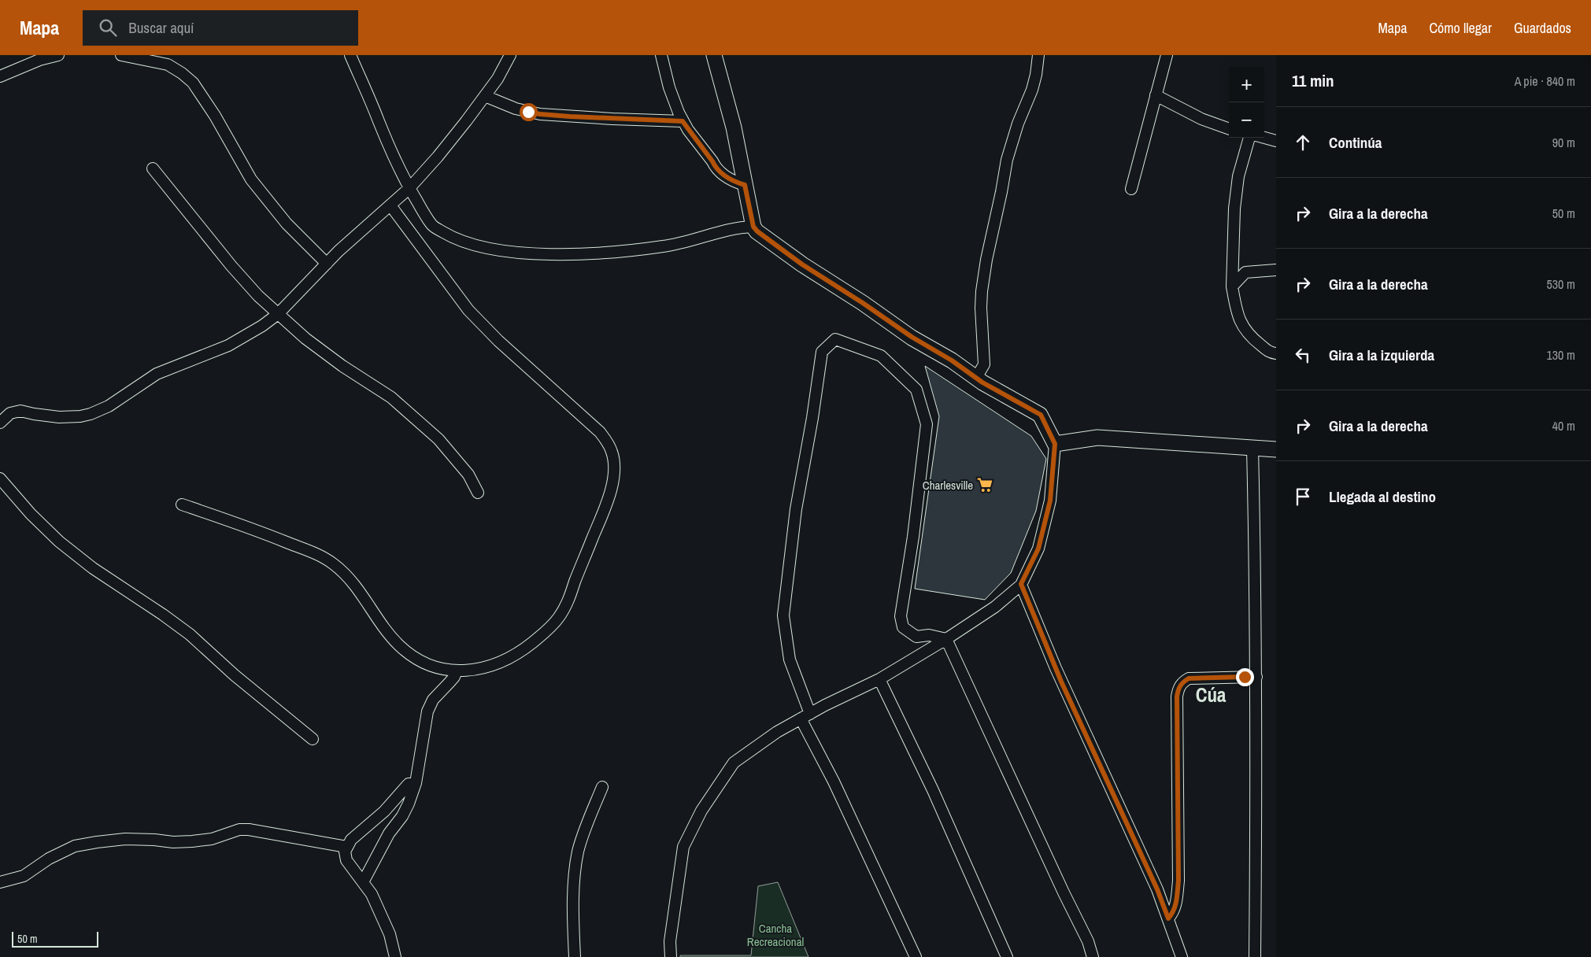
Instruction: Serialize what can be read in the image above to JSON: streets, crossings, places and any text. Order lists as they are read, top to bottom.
{
  "districts": ["Cúa"],
  "parks": ["Cancha Recreacional"],
  "places": {
    "supermarket": ["Charlesville"]
  },
  "scale_bar": "50 m",
  "page": {
    "header": "Mapa",
    "search": "Buscar aquí",
    "nav": ["Mapa", "Cómo llegar", "Guardados"],
    "heading": ["11 min", "A pie · 840 m"],
    "map_buttons": ["+", "−"],
    "list": [
      ["Continúa", "90 m"],
      ["Gira a la derecha", "50 m"],
      ["Gira a la derecha", "530 m"],
      ["Gira a la izquierda", "130 m"],
      ["Gira a la derecha", "40 m"],
      "Llegada al destino"
    ],
    "scale": "50 m"
  }
}
